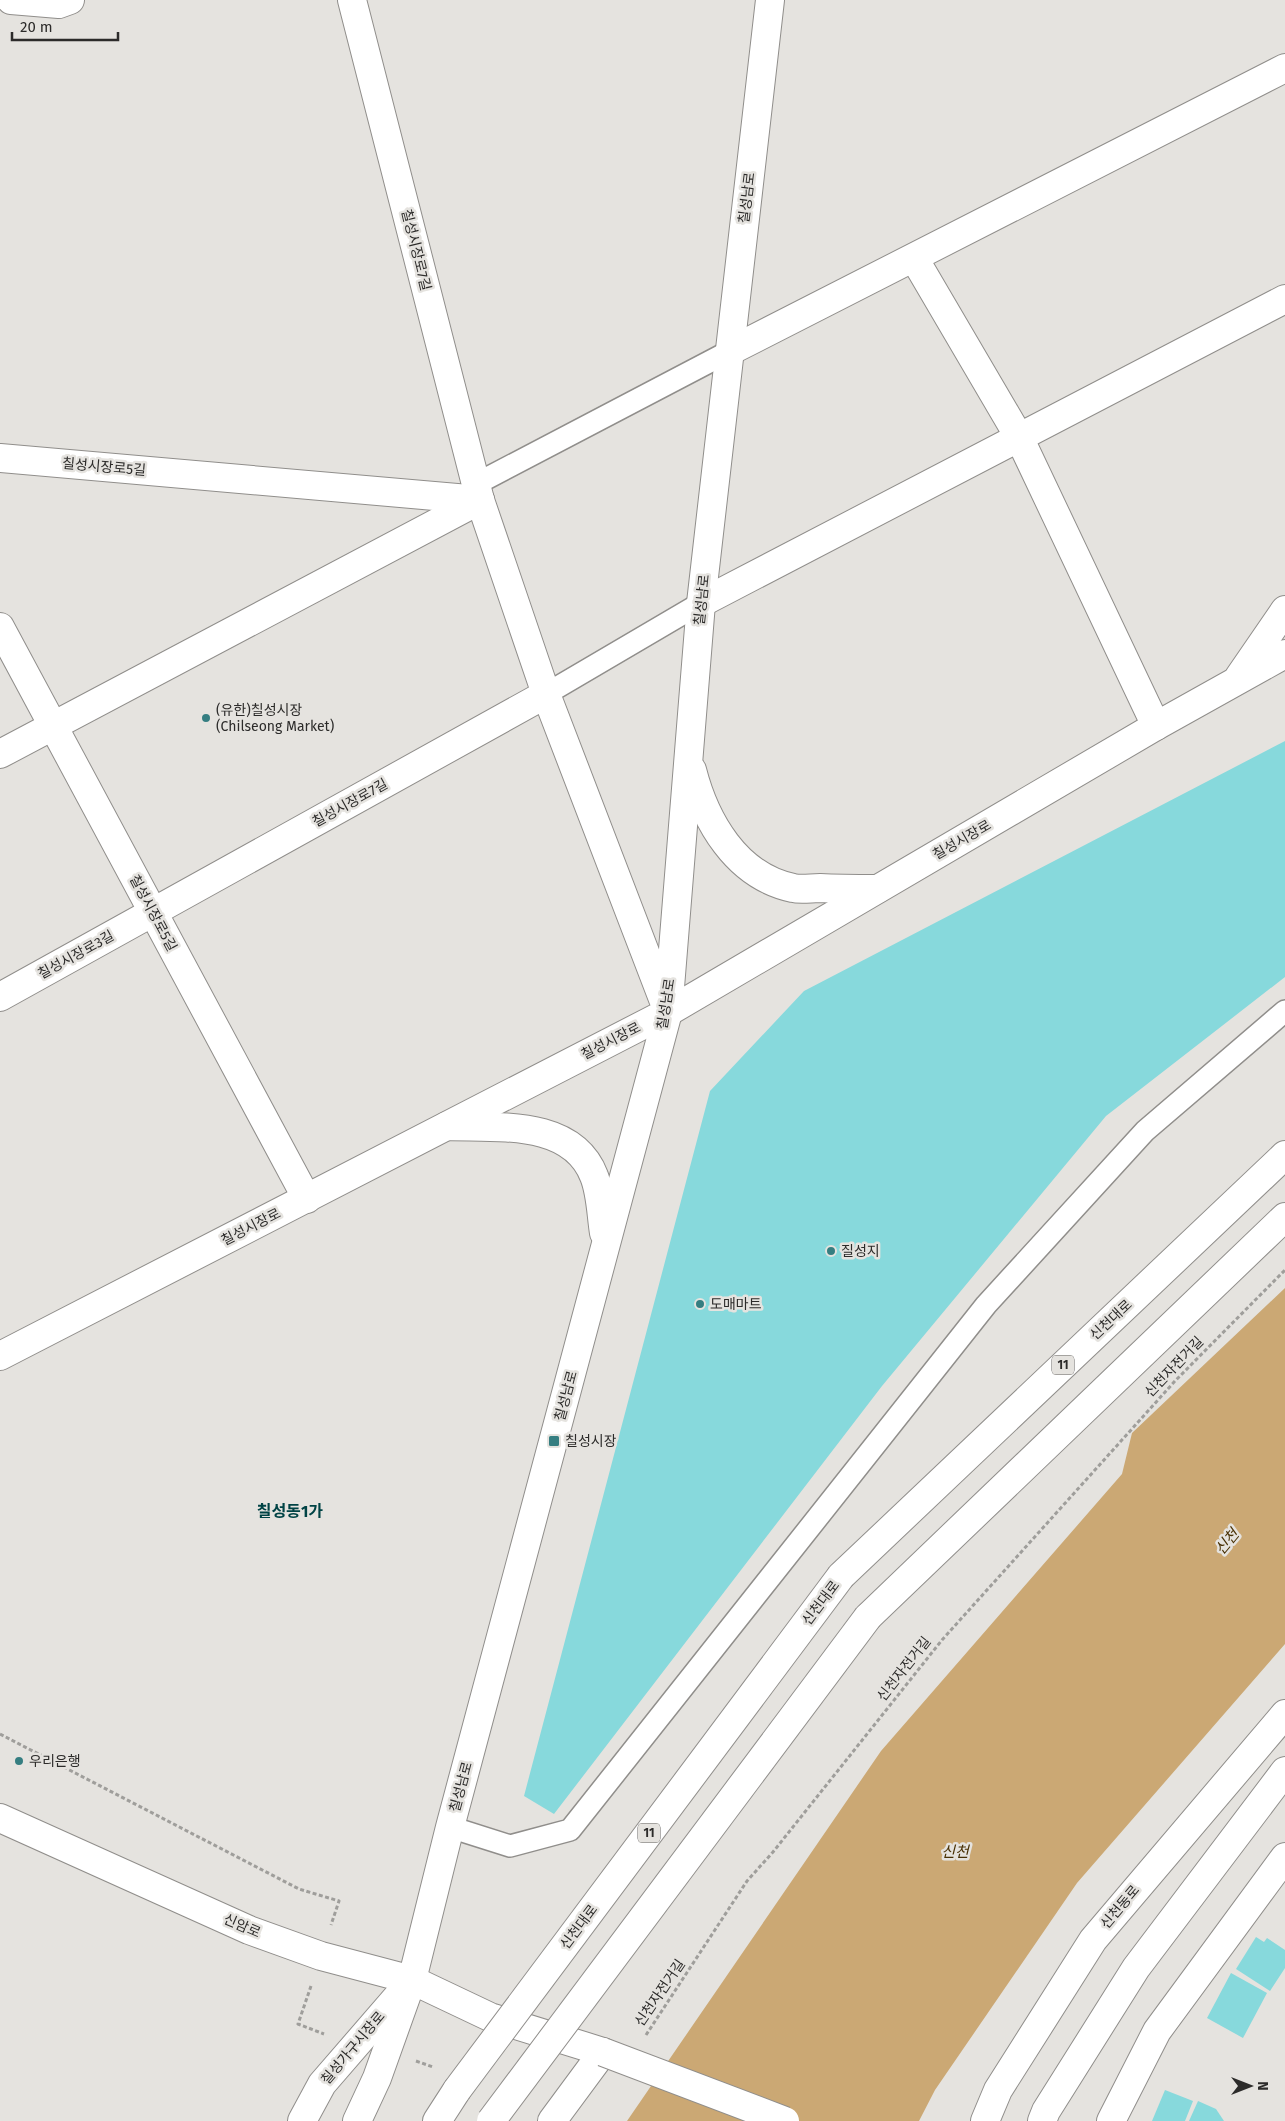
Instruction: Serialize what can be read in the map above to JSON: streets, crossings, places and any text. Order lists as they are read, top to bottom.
{
  "streets": {
    "main road": [
      "칠성남로",
      "칠성시장로7길",
      "칠성시장로5길",
      "칠성시장로",
      "칠성시장로3길",
      "신천대로",
      "11",
      "신천동로",
      "신암로",
      "칠성가구시장로"
    ],
    "path": ["신천자전거길"]
  },
  "crossings": [
    ["칠성남로", "칠성시장로7길"],
    ["칠성남로", "칠성시장로"],
    ["칠성남로", "신암로"],
    ["칠성남로", "칠성가구시장로"],
    ["칠성시장로7길", "칠성시장로5길"],
    ["칠성시장로7길", "칠성시장로"],
    ["칠성시장로7길", "칠성시장로3길"],
    ["칠성시장로5길", "칠성시장로"],
    ["칠성시장로5길", "칠성시장로3길"],
    ["신암로", "칠성가구시장로"]
  ],
  "districts": ["칠성동1가"],
  "water": ["신천"],
  "places": {
    "other": [
      "(유한)칠성시장 (Chilseong Market)",
      "질성지",
      "도매마트",
      "우리은행"
    ],
    "transit": ["칠성시장"]
  },
  "scale_bar": "20 m",
  "north": "right"
}
